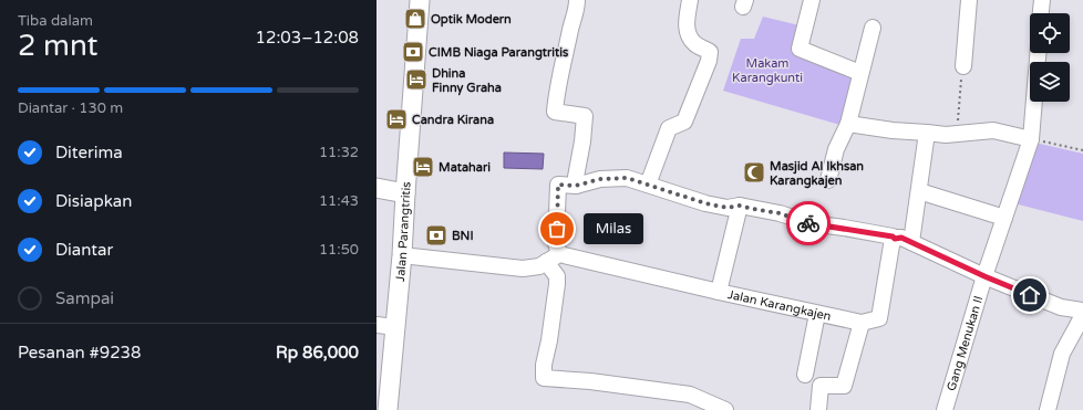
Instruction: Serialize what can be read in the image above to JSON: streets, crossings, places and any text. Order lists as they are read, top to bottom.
{
  "streets": {
    "main road": ["Jalan Parangtritis"],
    "street": ["Jalan Karangkajen", "Gang Menukan II"]
  },
  "parks": ["Makam Karangkunti"],
  "places": {
    "shop": ["Optik Modern"],
    "bank": ["CIMB Niaga Parangtritis", "BNI"],
    "hotel": ["Dhina Finny Graha", "Candra Kirana", "Matahari"],
    "mosque": ["Masjid Al Ikhsan Karangkajen"],
    "other": ["Milas"]
  },
  "page": {
    "heading": ["2 mnt", "Tiba dalam", "12:03–12:08"],
    "panel": ["Pesanan #9238", "Rp 86,000"],
    "bar": "Diantar · 130 m",
    "list": [
      ["Diterima", "11:32"],
      ["Disiapkan", "11:43"],
      ["Diantar", "11:50"],
      "Sampai"
    ],
    "bubble": "Milas"
  }
}
